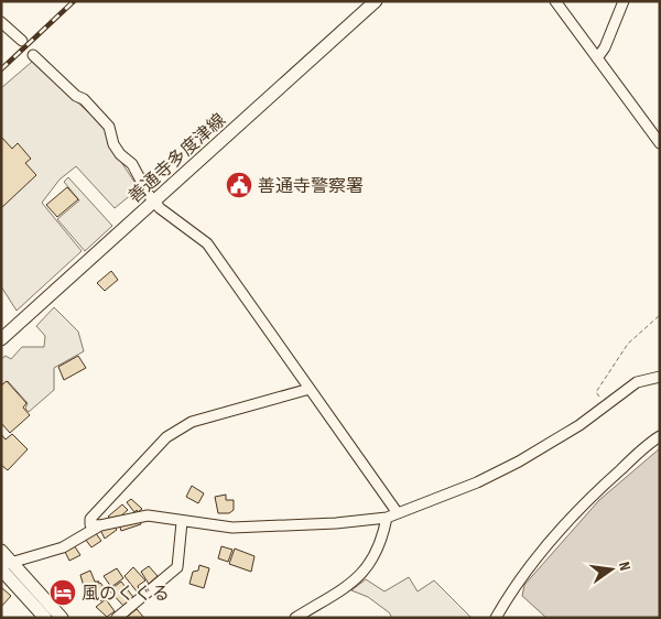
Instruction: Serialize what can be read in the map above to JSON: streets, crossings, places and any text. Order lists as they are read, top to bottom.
{
  "streets": {
    "main road": ["善通寺多度津線"]
  },
  "places": {
    "public building": ["善通寺警察署"],
    "hotel": ["風のくぐる"]
  },
  "north": "right"
}
